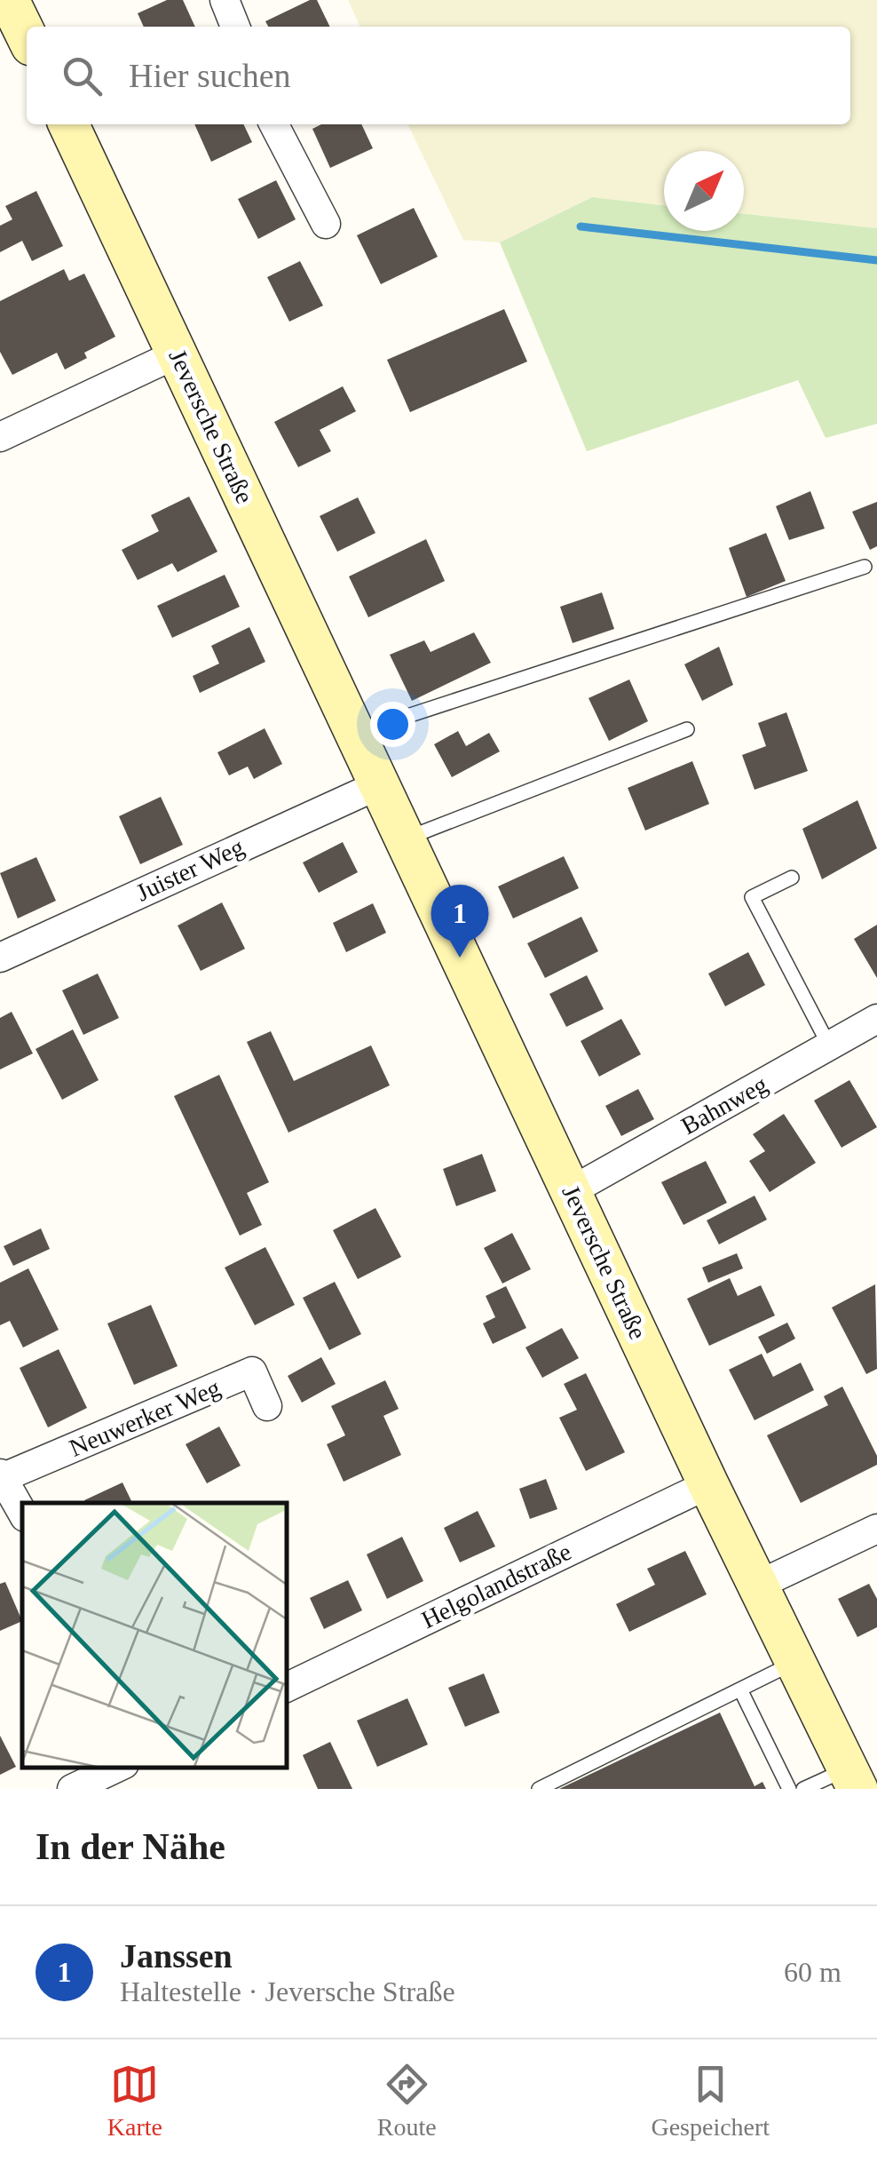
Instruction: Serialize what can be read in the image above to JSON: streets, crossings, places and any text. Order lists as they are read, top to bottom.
{
  "streets": {
    "street": [
      "Jeversche Straße",
      "Juister Weg",
      "Bahnweg",
      "Neuwerker Weg",
      "Helgolandstraße"
    ]
  },
  "crossings": [
    ["Jeversche Straße", "Juister Weg"],
    ["Jeversche Straße", "Bahnweg"],
    ["Jeversche Straße", "Helgolandstraße"]
  ],
  "north": "top right",
  "page": {
    "search": "Hier suchen",
    "pins": "1",
    "heading": "In der Nähe",
    "list": [
      {
        "mark": "1",
        "name": "Janssen",
        "note": "Haltestelle · Jeversche Straße",
        "value": "60 m"
      }
    ],
    "nav": ["Karte", "Route", "Gespeichert"]
  }
}
